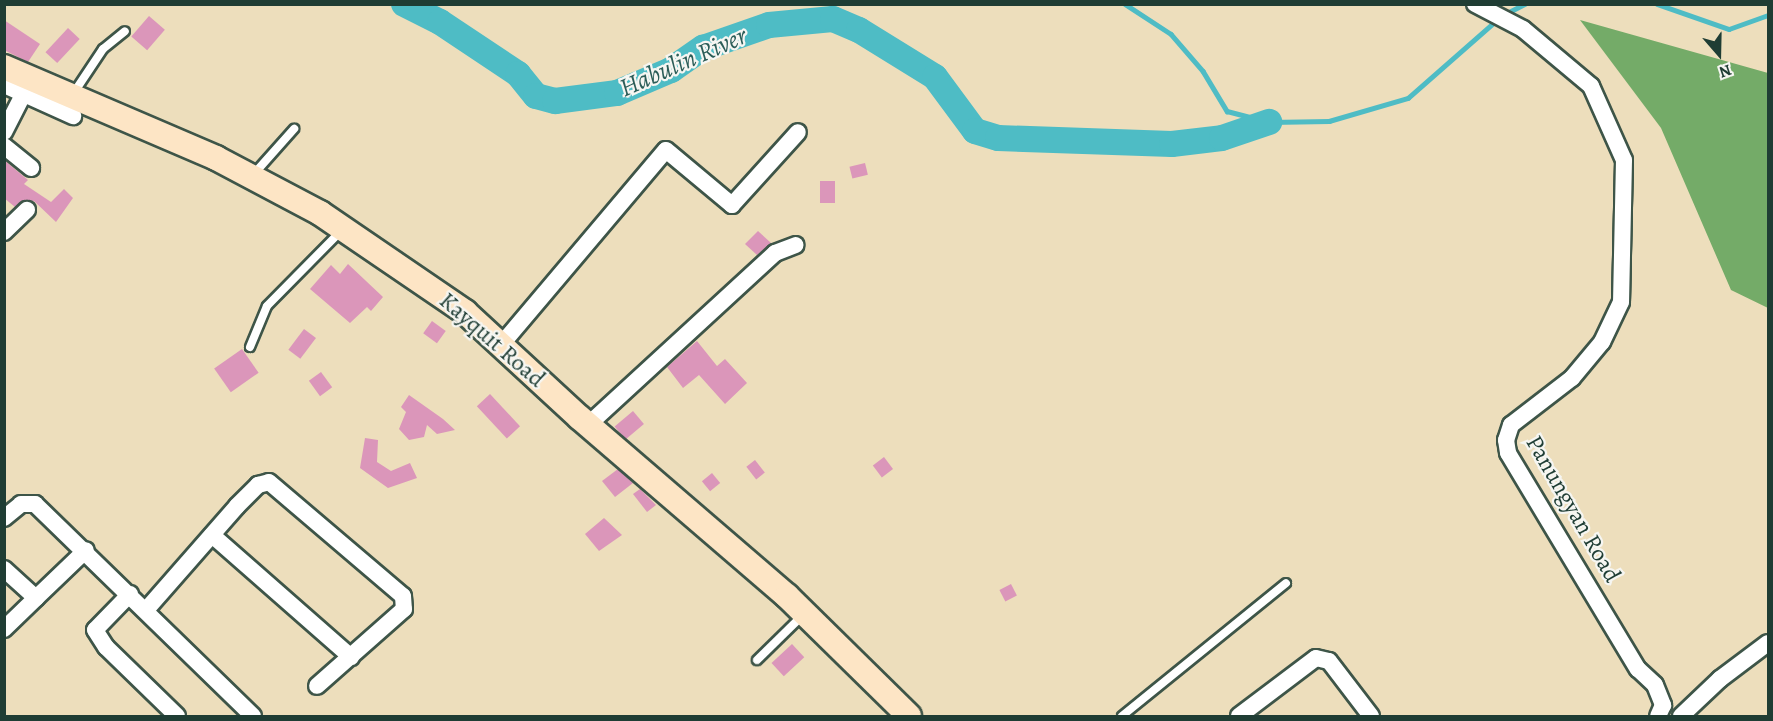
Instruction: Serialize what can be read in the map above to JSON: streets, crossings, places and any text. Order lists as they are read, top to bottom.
{
  "streets": {
    "street": ["Kayquit Road", "Panungyan Road"]
  },
  "water": ["Habulin River"],
  "north": "bottom"
}
